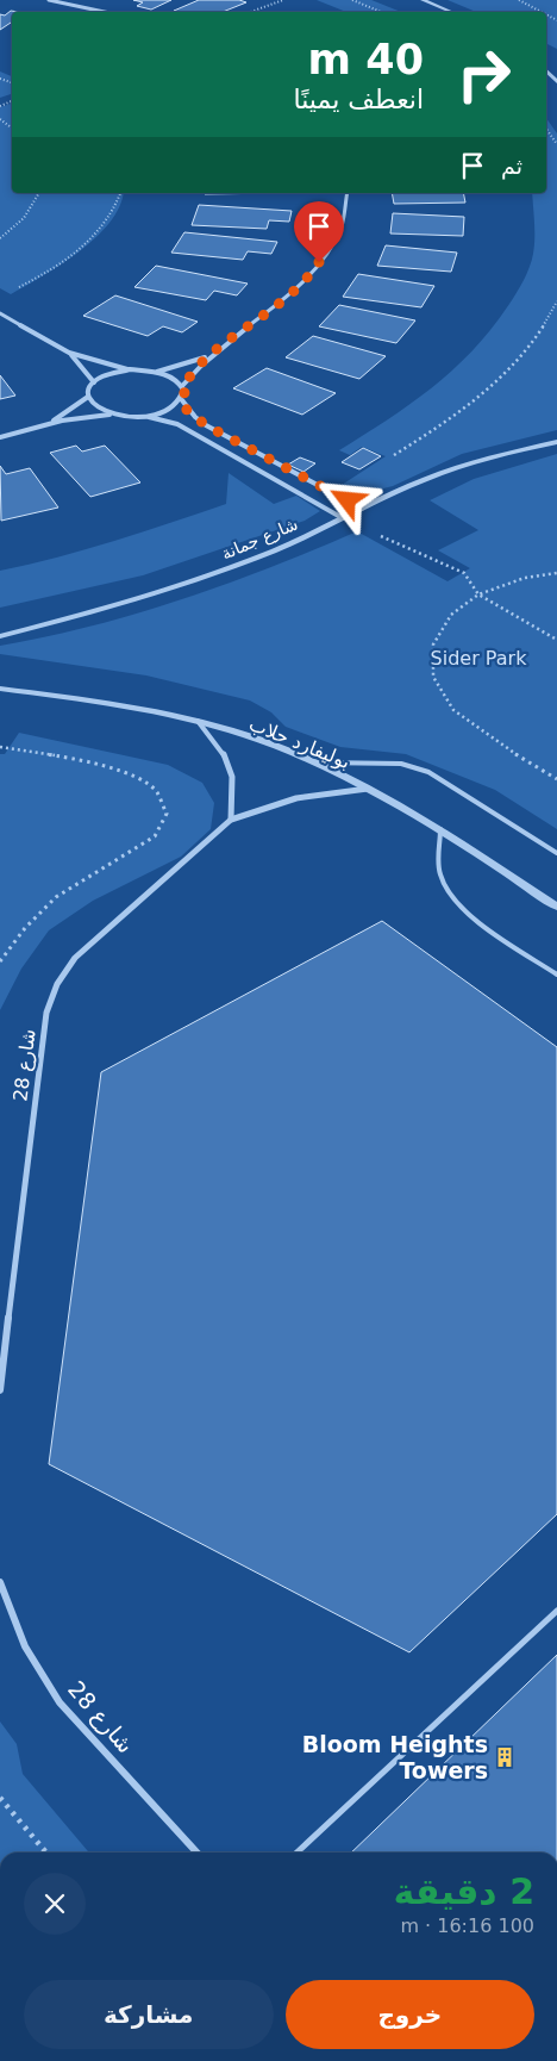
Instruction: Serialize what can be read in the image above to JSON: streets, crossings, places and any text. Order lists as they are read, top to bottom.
{
  "streets": {
    "street": ["شارع جمانة", "بوليفارد حلاب", "شارع 28"]
  },
  "crossings": [
    ["بوليفارد حلاب", "شارع 28"]
  ],
  "parks": ["Sider Park"],
  "places": {
    "building": ["Bloom Heights Towers"]
  },
  "page": {
    "turn": ["40 m", "انعطف يمينًا"],
    "then": "ثم",
    "heading": ["2 دقيقة", "100 m · 16:16"],
    "buttons": ["خروج", "مشاركة"]
  }
}
